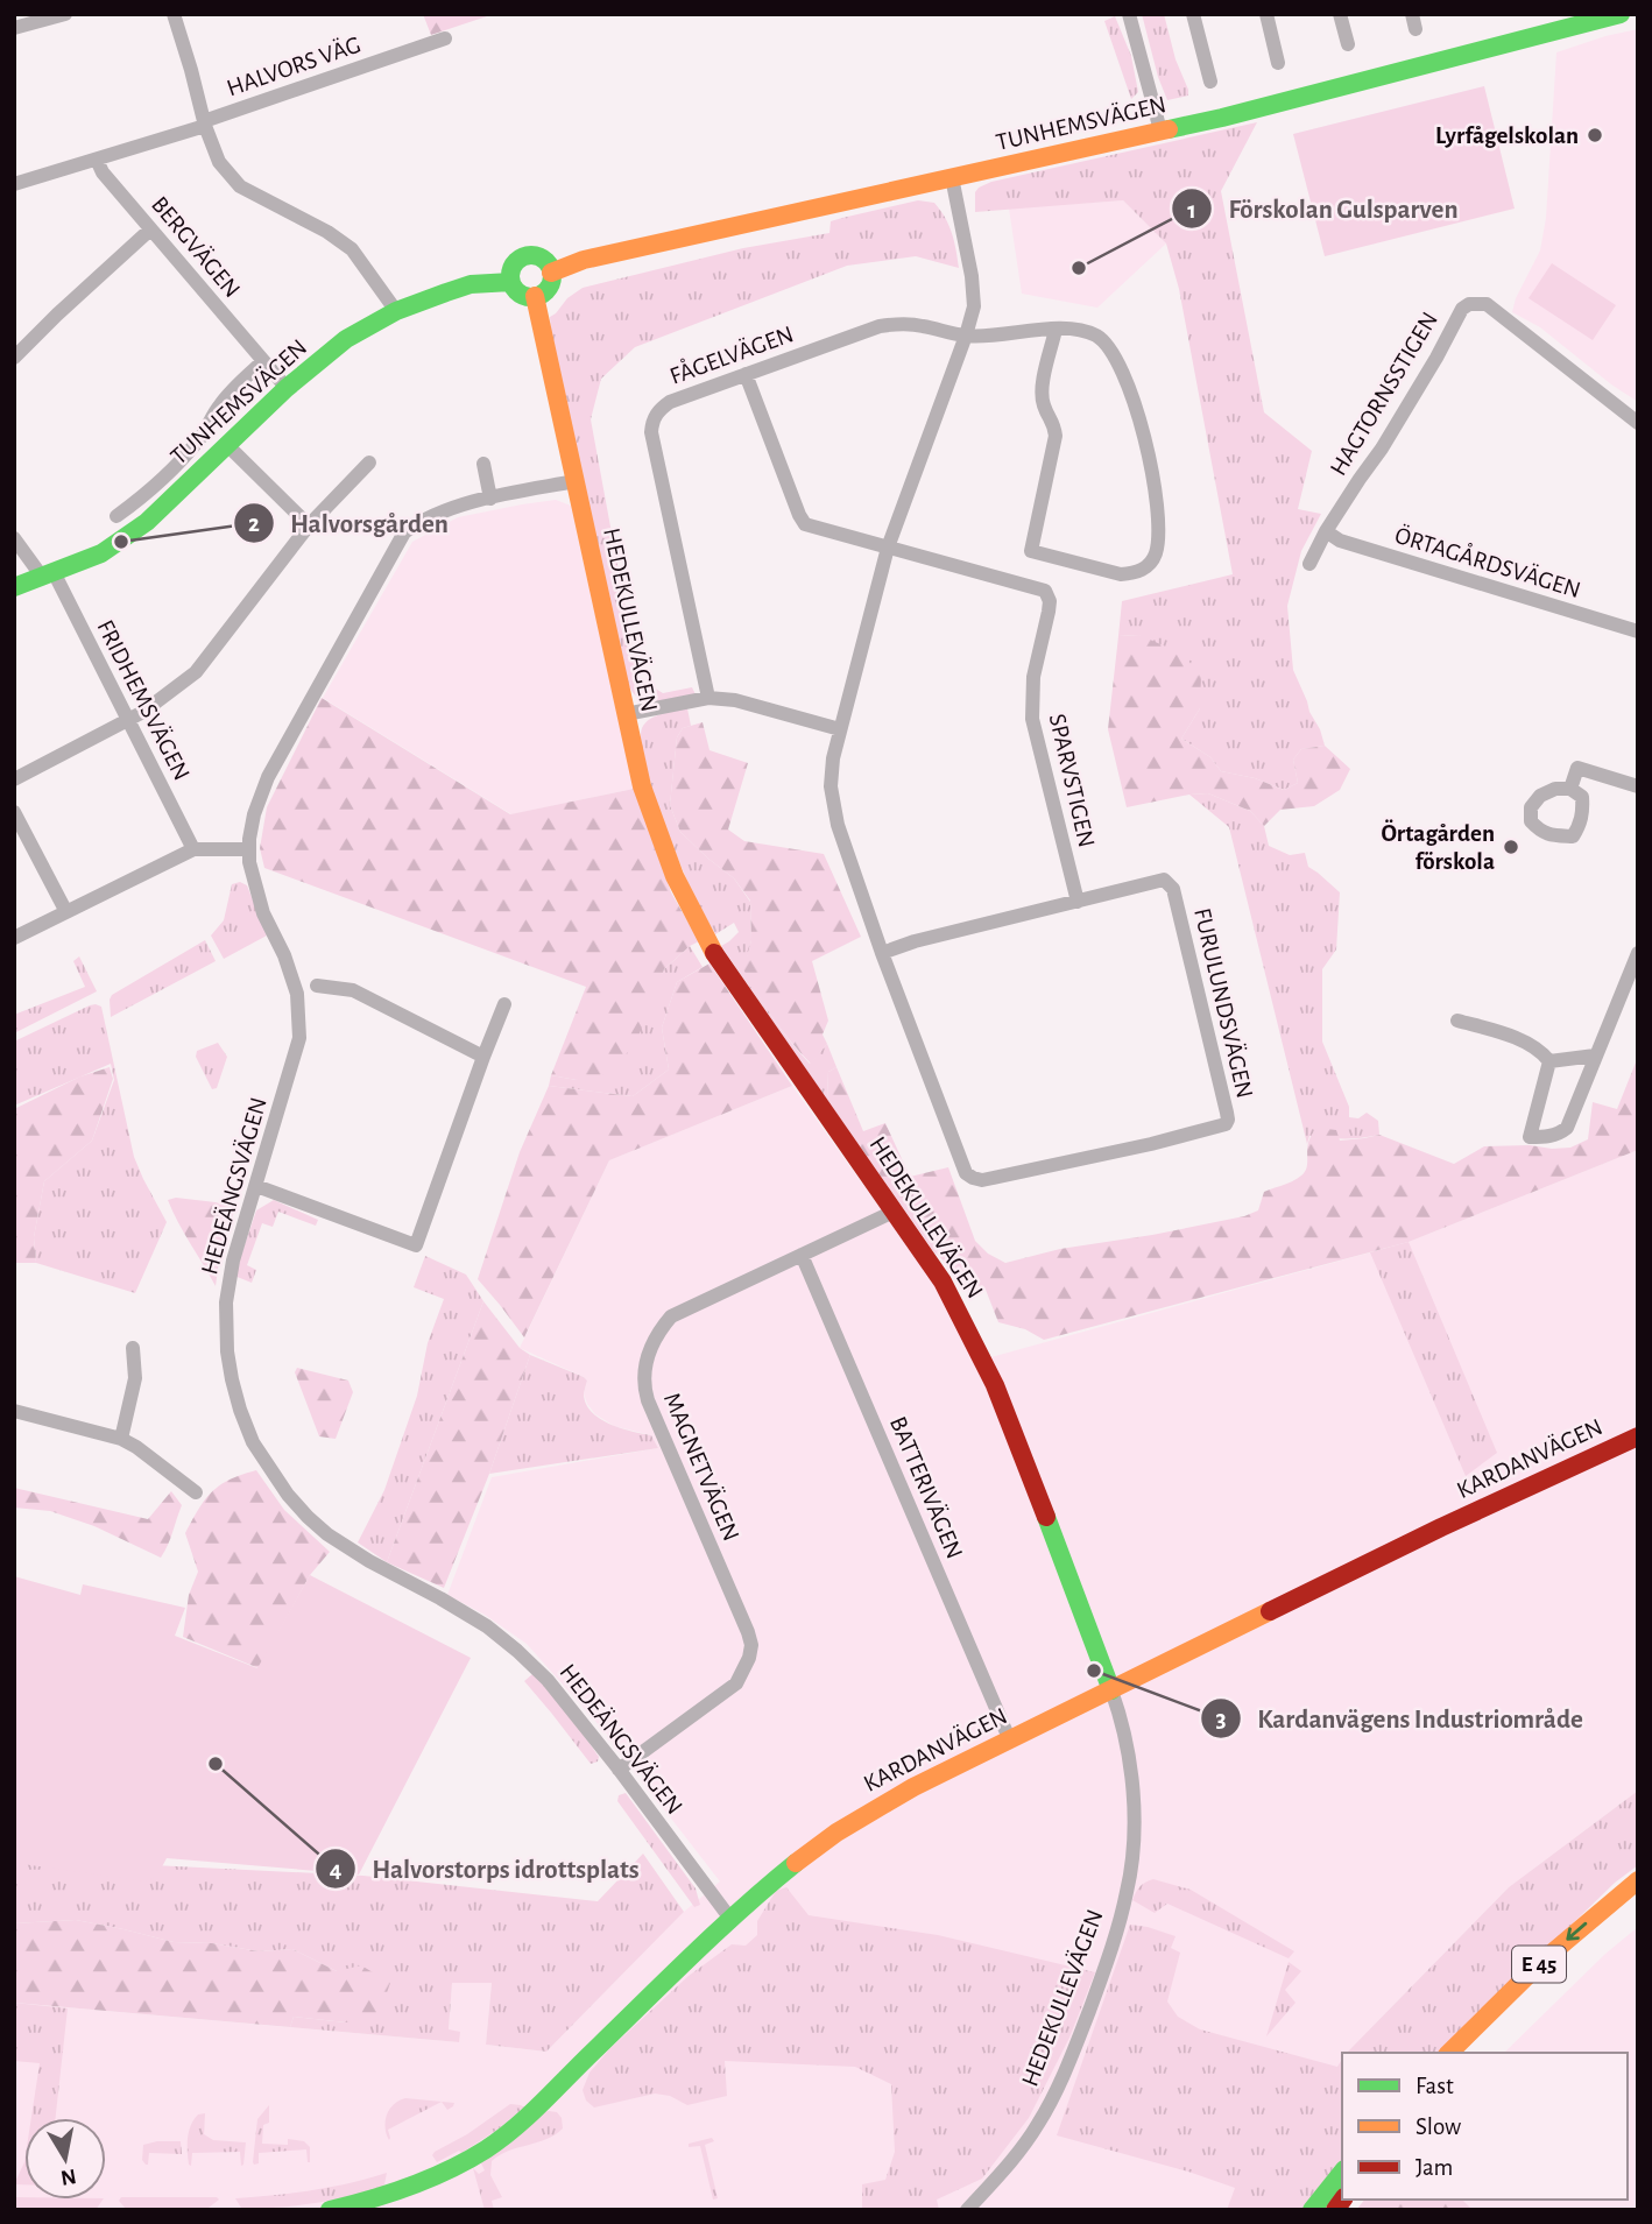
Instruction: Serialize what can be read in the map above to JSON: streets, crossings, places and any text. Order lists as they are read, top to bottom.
{
  "streets": {
    "main road": [
      "TUNHEMSVÄGEN",
      "HEDEKULLEVÄGEN",
      "KARDANVÄGEN",
      "E 45"
    ],
    "street": [
      "HALVORS VÄG",
      "BERGVÄGEN",
      "FÅGELVÄGEN",
      "HAGTORNSSTIGEN",
      "ÖRTAGÅRDSVÄGEN",
      "FRIDHEMSVÄGEN",
      "SPARVSTIGEN",
      "FURULUNDSVÄGEN",
      "HEDEÄNGSVÄGEN",
      "MAGNETVÄGEN",
      "BATTERIVÄGEN"
    ]
  },
  "crossings": [
    ["HALVORS VÄG", "BERGVÄGEN"],
    ["TUNHEMSVÄGEN", "BERGVÄGEN"],
    ["TUNHEMSVÄGEN", "HEDEKULLEVÄGEN"],
    ["TUNHEMSVÄGEN", "FRIDHEMSVÄGEN"],
    ["TUNHEMSVÄGEN", "FURULUNDSVÄGEN"],
    ["FÅGELVÄGEN", "FURULUNDSVÄGEN"],
    ["HAGTORNSSTIGEN", "ÖRTAGÅRDSVÄGEN"],
    ["HEDEKULLEVÄGEN", "HEDEÄNGSVÄGEN"],
    ["HEDEKULLEVÄGEN", "KARDANVÄGEN"],
    ["HEDEKULLEVÄGEN", "MAGNETVÄGEN"],
    ["SPARVSTIGEN", "FURULUNDSVÄGEN"],
    ["HEDEÄNGSVÄGEN", "KARDANVÄGEN"],
    ["HEDEÄNGSVÄGEN", "MAGNETVÄGEN"],
    ["KARDANVÄGEN", "BATTERIVÄGEN"],
    ["MAGNETVÄGEN", "BATTERIVÄGEN"]
  ],
  "places": [
    "Lyrfågelskolan",
    "Förskolan Gulsparven",
    "Halvorsgården",
    "Örtagården förskola",
    "Kardanvägens Industriområde",
    "Halvorstorps idrottsplats"
  ],
  "legend": ["Fast", "Slow", "Jam"],
  "north": "bottom"
}
